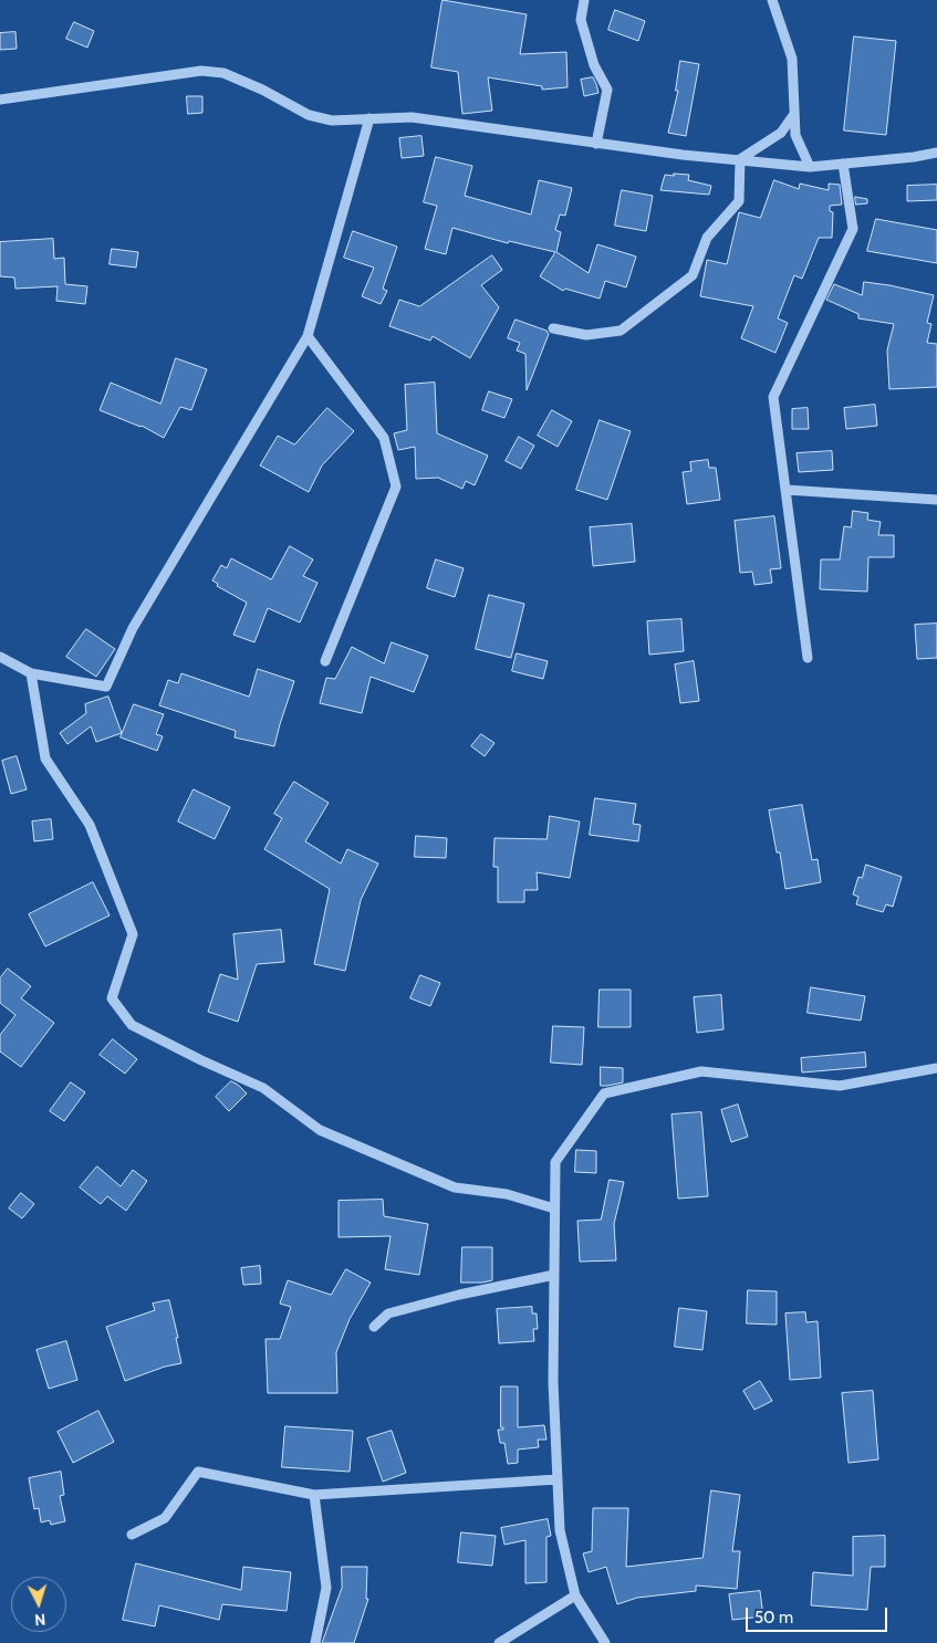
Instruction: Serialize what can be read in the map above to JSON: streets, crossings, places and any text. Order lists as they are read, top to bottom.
{
  "scale_bar": "50 m",
  "north": "bottom"
}
